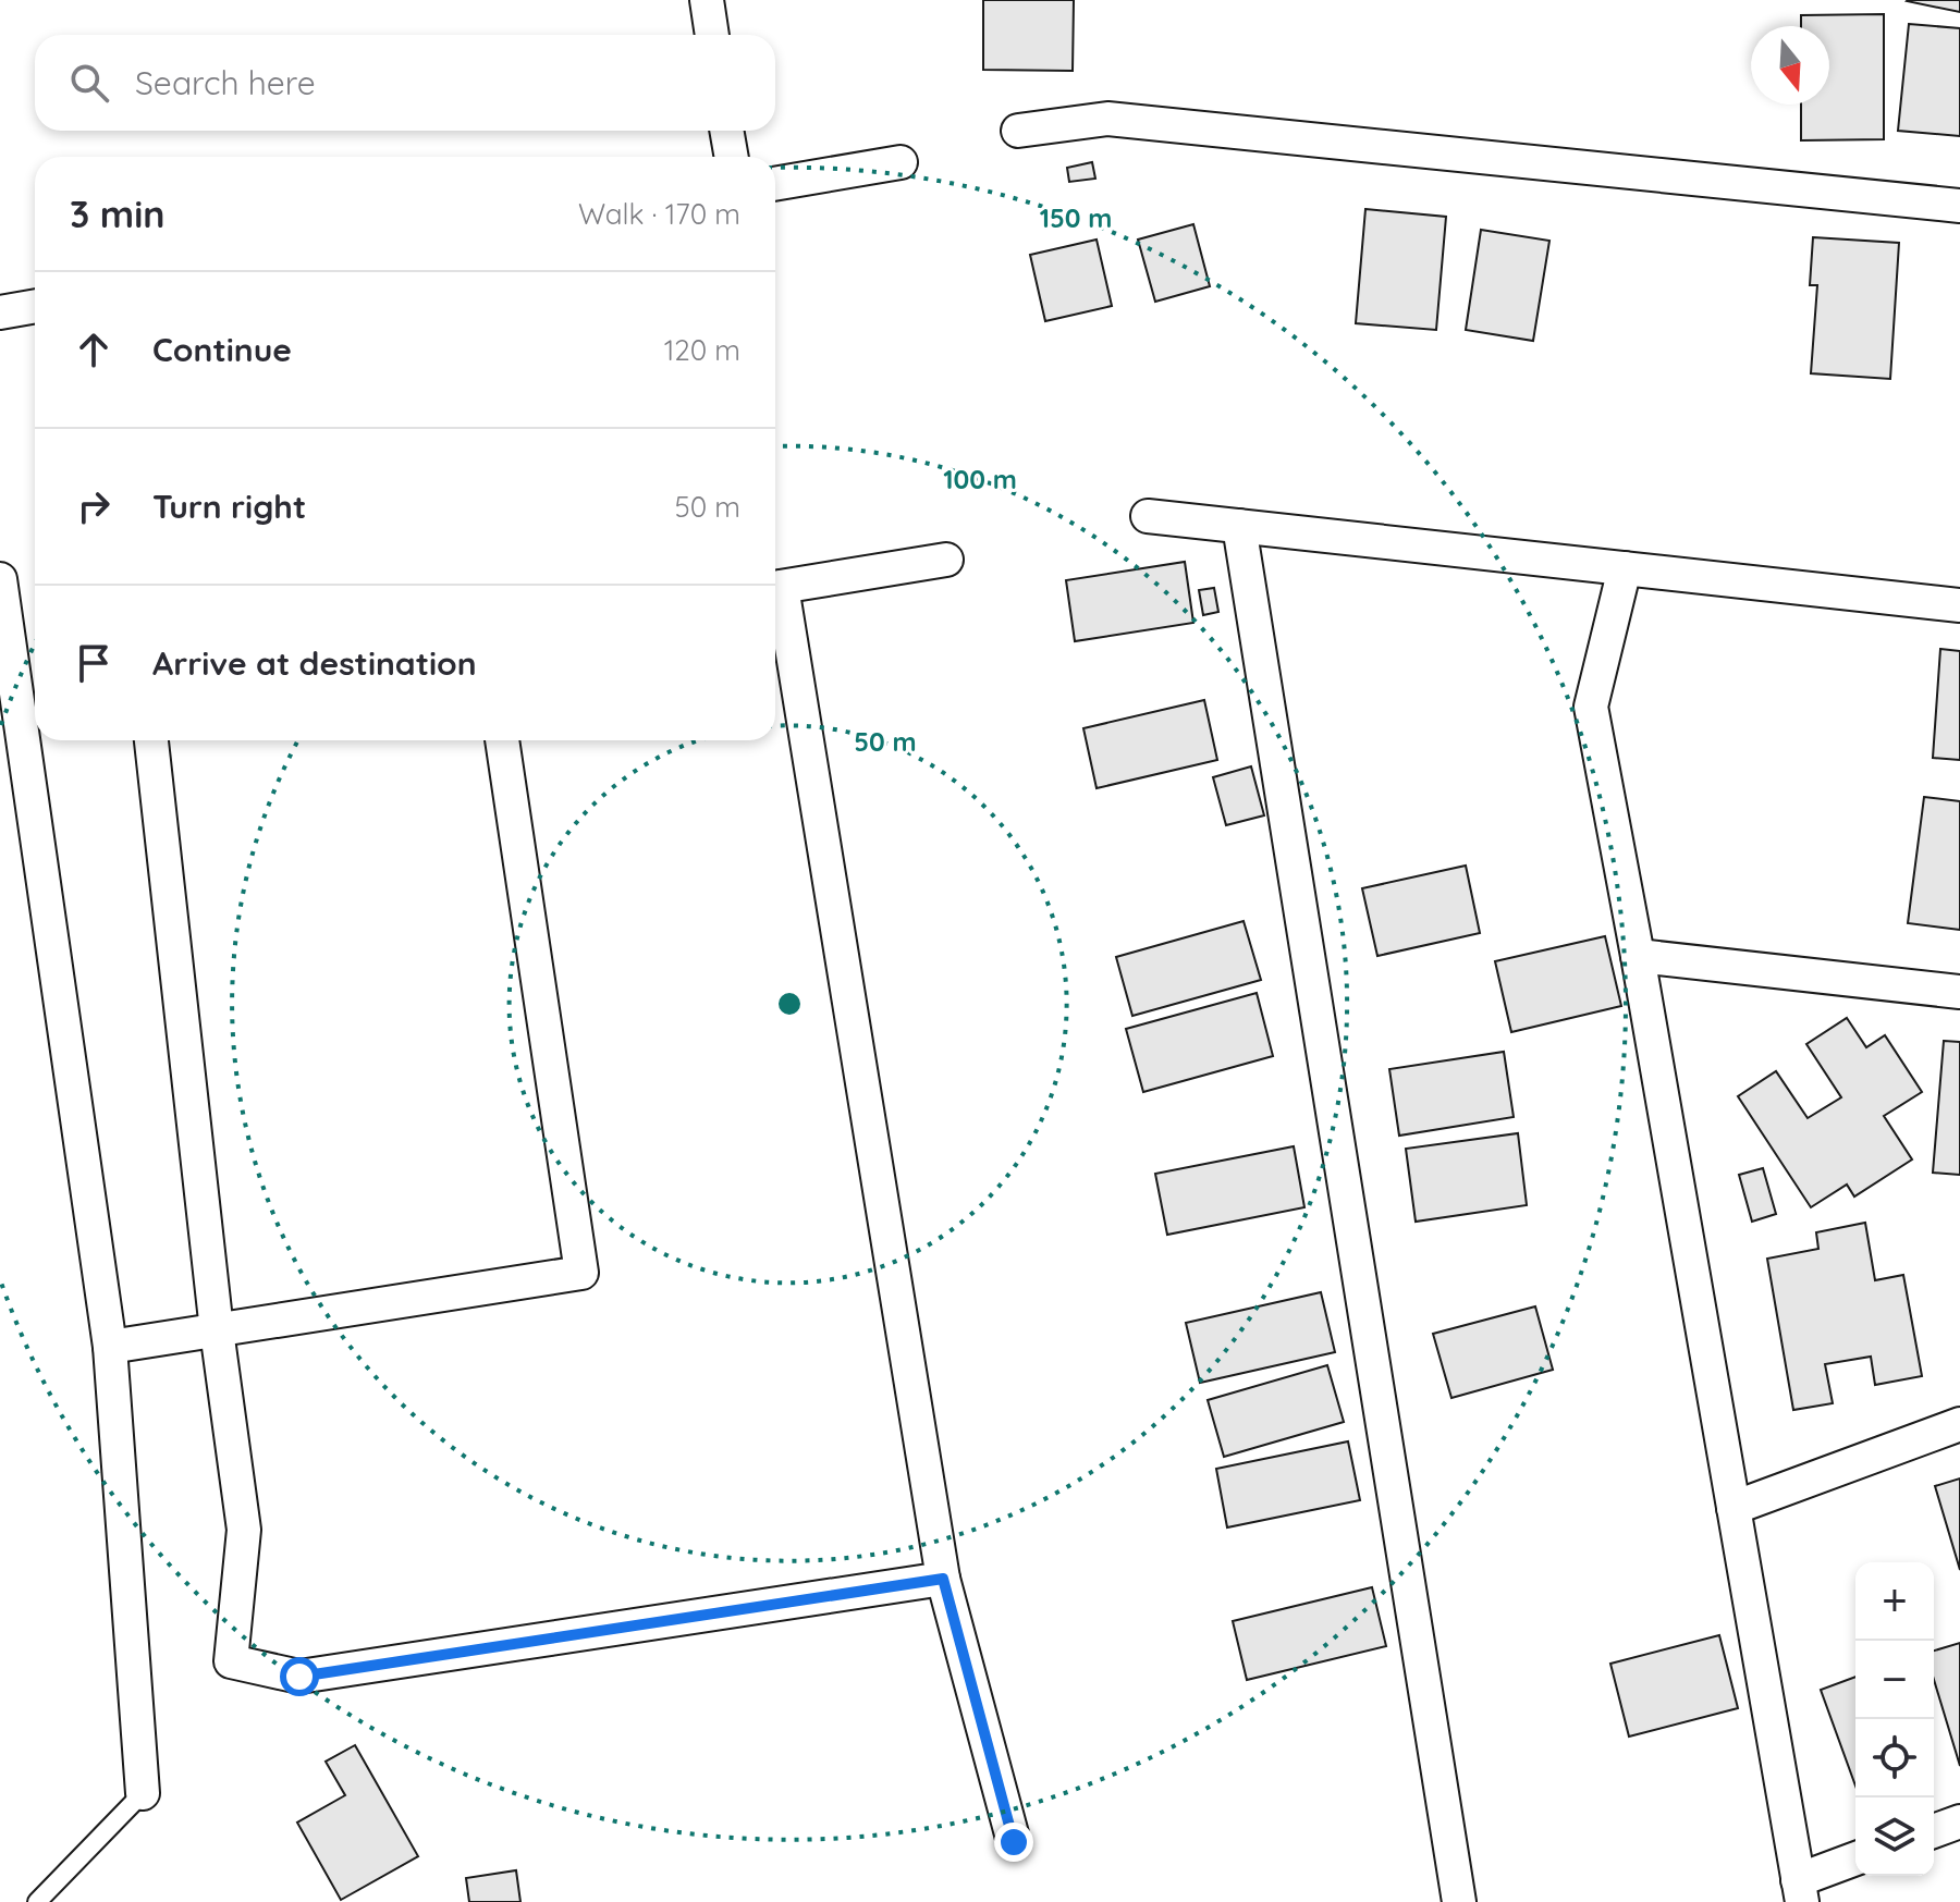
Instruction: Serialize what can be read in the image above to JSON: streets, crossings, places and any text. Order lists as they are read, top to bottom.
{
  "north": "bottom",
  "page": {
    "search": "Search here",
    "heading": ["3 min", "Walk · 170 m"],
    "list": [
      ["Continue", "120 m"],
      ["Turn right", "50 m"],
      "Arrive at destination"
    ],
    "map_buttons": ["+", "−"]
  },
  "rings": ["150 m", "100 m", "50 m"]
}
